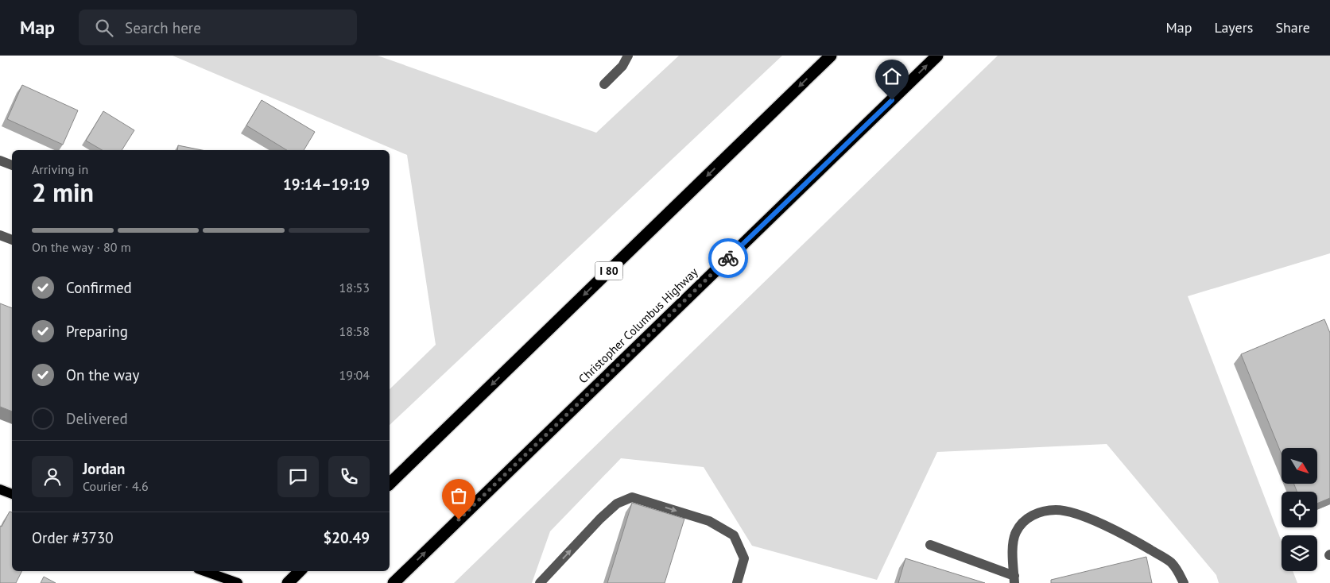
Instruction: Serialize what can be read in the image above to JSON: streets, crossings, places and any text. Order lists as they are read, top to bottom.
{
  "streets": {
    "highway": ["I 80", "Christopher Columbus Highway"]
  },
  "north": "bottom right",
  "page": {
    "header": "Map",
    "search": "Search here",
    "nav": ["Map", "Layers", "Share"],
    "heading": ["2 min", "Arriving in", "19:14–19:19"],
    "panel": [
      "Jordan",
      "Courier · 4.6",
      "Order #3730",
      "$20.49"
    ],
    "bar": "On the way · 80 m",
    "list": [
      ["Confirmed", "18:53"],
      ["Preparing", "18:58"],
      ["On the way", "19:04"],
      "Delivered"
    ]
  }
}
